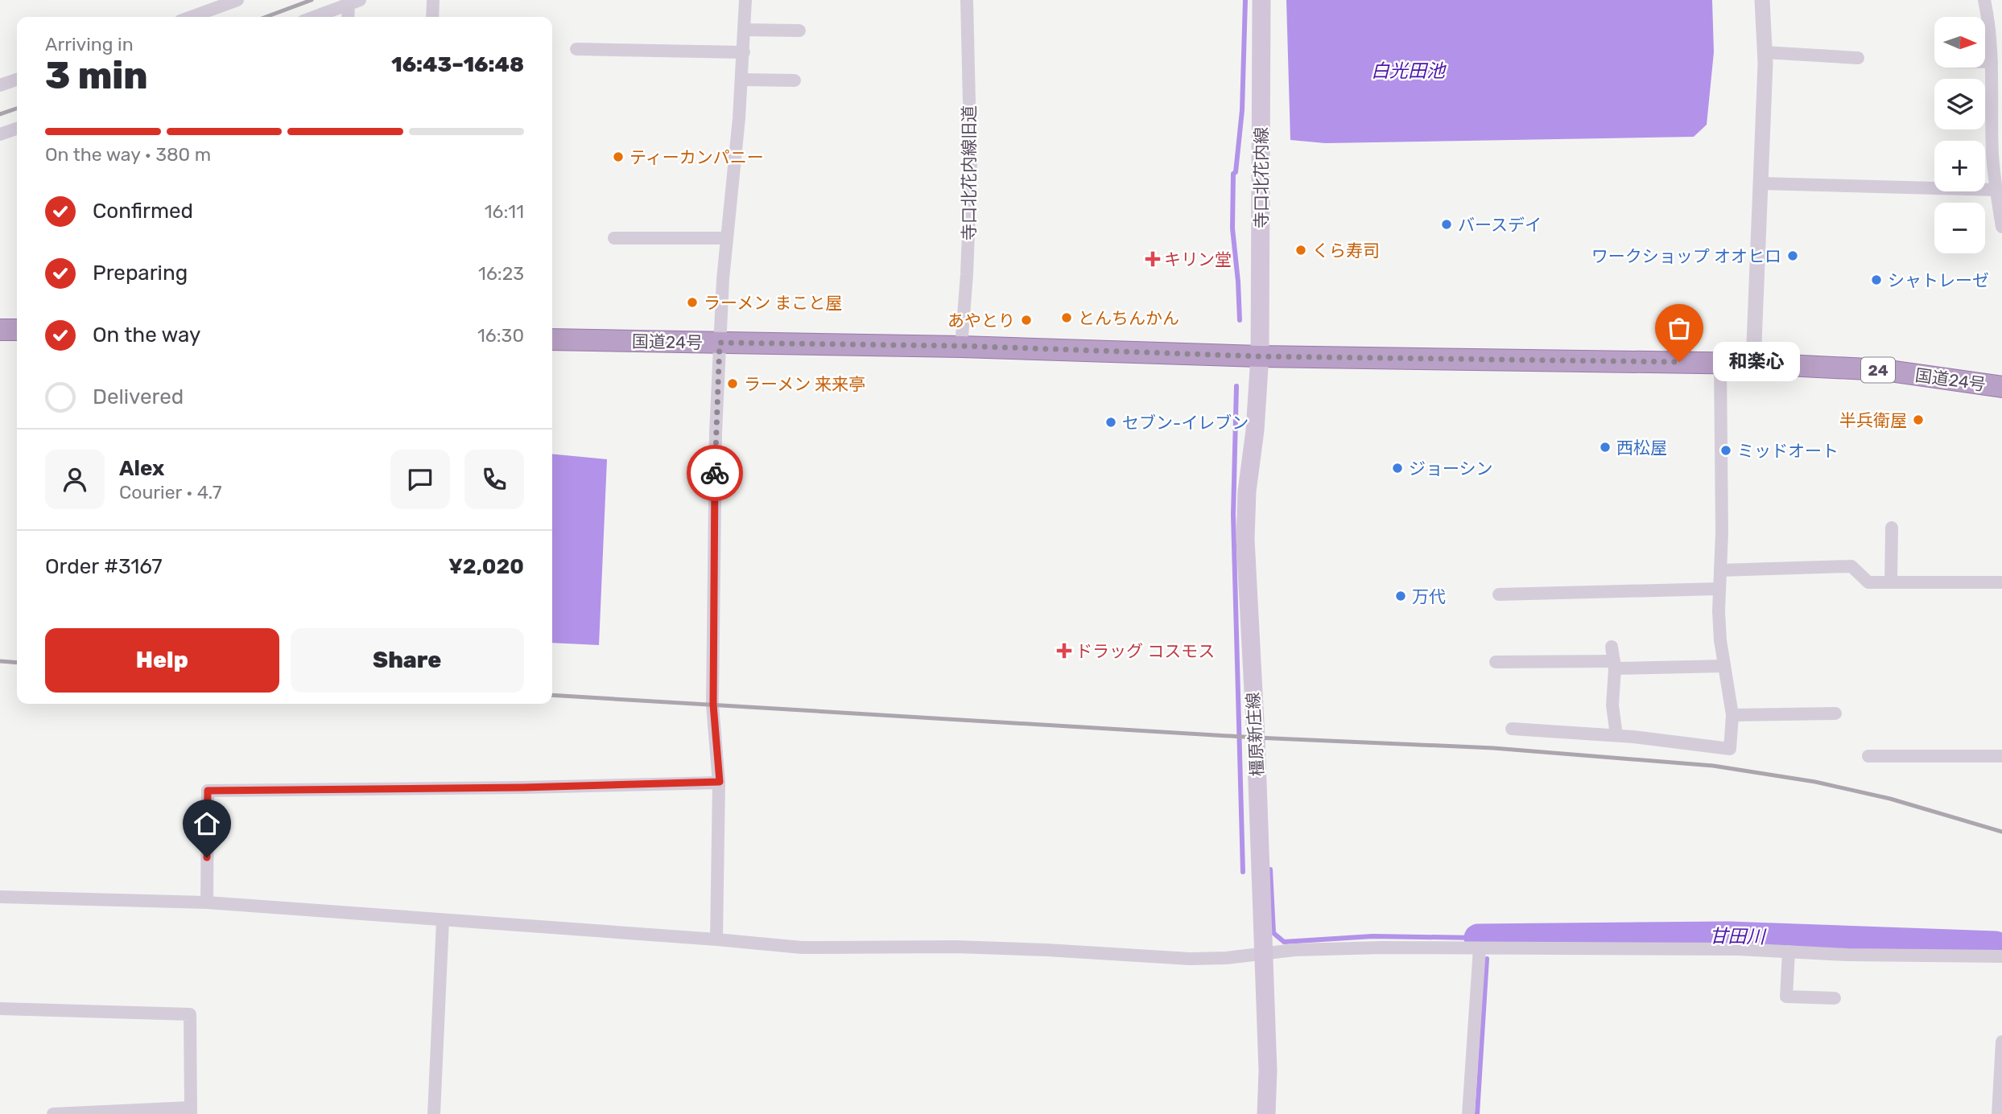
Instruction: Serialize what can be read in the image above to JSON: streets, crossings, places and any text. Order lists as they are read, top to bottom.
{
  "streets": {
    "highway": ["国道24号", "24"],
    "main road": ["寺口北花内線", "橿原新庄線"],
    "street": ["寺口北花内線旧道"]
  },
  "crossings": [
    ["寺口北花内線旧道", "国道24号"],
    ["寺口北花内線", "国道24号"],
    ["寺口北花内線", "橿原新庄線"],
    ["国道24号", "橿原新庄線"]
  ],
  "water": ["白光田池", "甘田川"],
  "places": {
    "other": [
      "ティーカンパニー",
      "バースデイ",
      "くら寿司",
      "ワークショップ オオヒロ",
      "シャトレーゼ",
      "ラーメン まこと屋",
      "とんちんかん",
      "あやとり",
      "和楽心",
      "ラーメン 来来亭",
      "半兵衛屋",
      "セブン-イレブン",
      "西松屋",
      "ミッドオート",
      "ジョーシン",
      "万代"
    ],
    "health": ["キリン堂", "ドラッグ コスモス"]
  },
  "north": "right",
  "page": {
    "map_buttons": ["+", "−"],
    "heading": ["3 min", "Arriving in", "16:43–16:48"],
    "panel": [
      "Alex",
      "Courier · 4.7",
      "Order #3167",
      "¥2,020"
    ],
    "bar": "On the way · 380 m",
    "list": [
      ["Confirmed", "16:11"],
      ["Preparing", "16:23"],
      ["On the way", "16:30"],
      "Delivered"
    ],
    "bubble": "和楽心",
    "buttons": ["Help", "Share"]
  }
}
